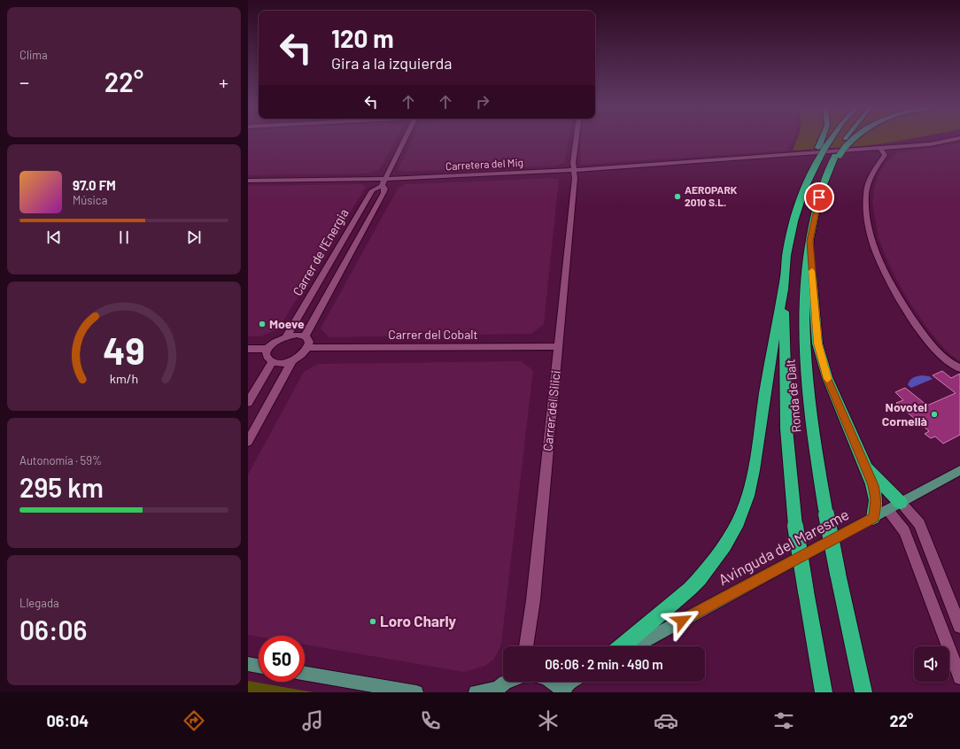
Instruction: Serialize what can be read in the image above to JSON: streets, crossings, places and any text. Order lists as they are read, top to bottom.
{
  "streets": {
    "highway": ["Ronda de Dalt"],
    "main road": ["Avinguda del Maresme"],
    "street": [
      "Carretera del Mig",
      "Carrer de l'Energia",
      "Carrer del Cobalt",
      "Carrer del Silici"
    ]
  },
  "crossings": [
    ["Carretera del Mig", "Carrer de l'Energia"],
    ["Carretera del Mig", "Carrer del Silici"],
    ["Carrer del Cobalt", "Carrer del Silici"]
  ],
  "places": [
    "AEROPARK 2010 S.L.",
    "Moeve",
    "Novotel Cornellà",
    "Loro Charly"
  ],
  "page": {
    "tile": [
      "Clima",
      ["Autonomía · 59%", "295 km"],
      ["Llegada", "06:06"]
    ],
    "turn": ["120 m", "Gira a la izquierda"],
    "heat": ["−", "22°", "+"],
    "song": ["97.0 FM", "Música"],
    "limit": "50",
    "trip": "06:06 · 2 min · 490 m",
    "tabs": ["06:04", "22°"],
    "gauge": ["49", "km/h"]
  }
}
